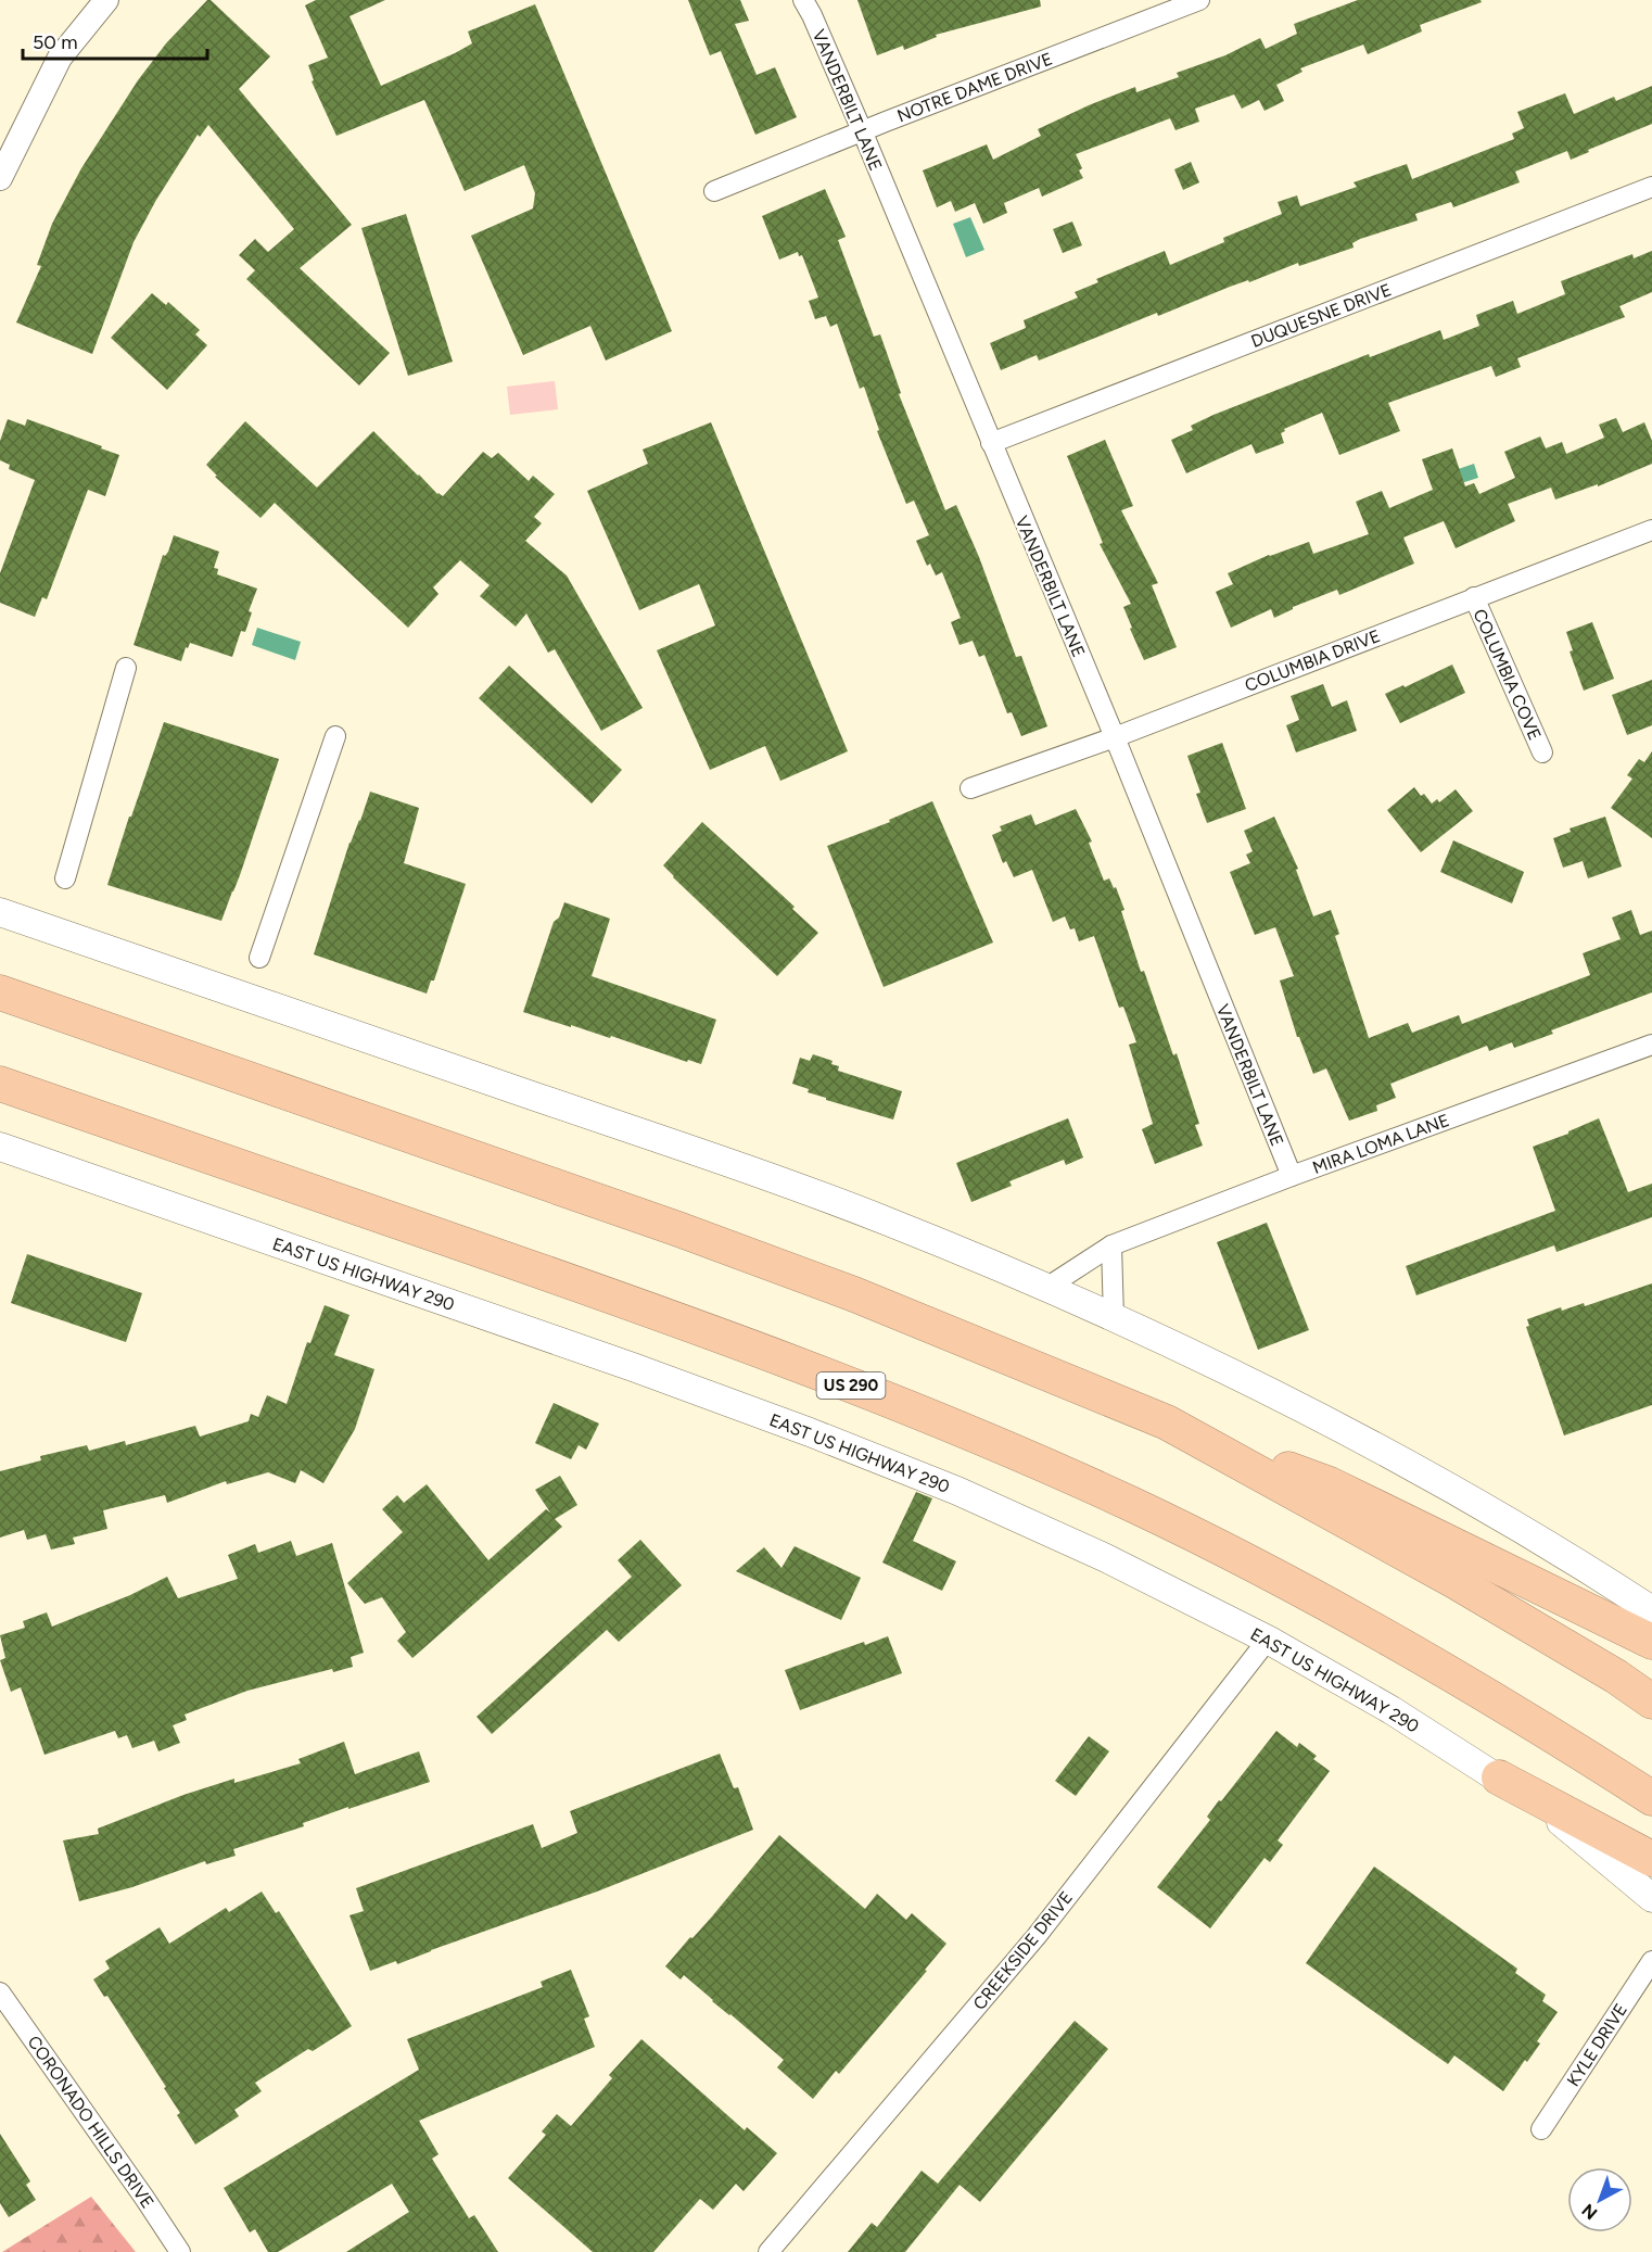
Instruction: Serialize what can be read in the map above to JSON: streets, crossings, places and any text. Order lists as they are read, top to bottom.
{
  "streets": {
    "highway": ["US 290"],
    "main road": ["EAST US HIGHWAY 290"],
    "street": [
      "NOTRE DAME DRIVE",
      "VANDERBILT LANE",
      "DUQUESNE DRIVE",
      "COLUMBIA DRIVE",
      "COLUMBIA COVE",
      "MIRA LOMA LANE",
      "CREEKSIDE DRIVE",
      "KYLE DRIVE",
      "CORONADO HILLS DRIVE"
    ]
  },
  "crossings": [
    ["NOTRE DAME DRIVE", "VANDERBILT LANE"],
    ["VANDERBILT LANE", "DUQUESNE DRIVE"],
    ["VANDERBILT LANE", "COLUMBIA DRIVE"],
    ["VANDERBILT LANE", "MIRA LOMA LANE"],
    ["COLUMBIA DRIVE", "COLUMBIA COVE"],
    ["EAST US HIGHWAY 290", "CREEKSIDE DRIVE"]
  ],
  "scale_bar": "50 m",
  "north": "bottom left"
}
